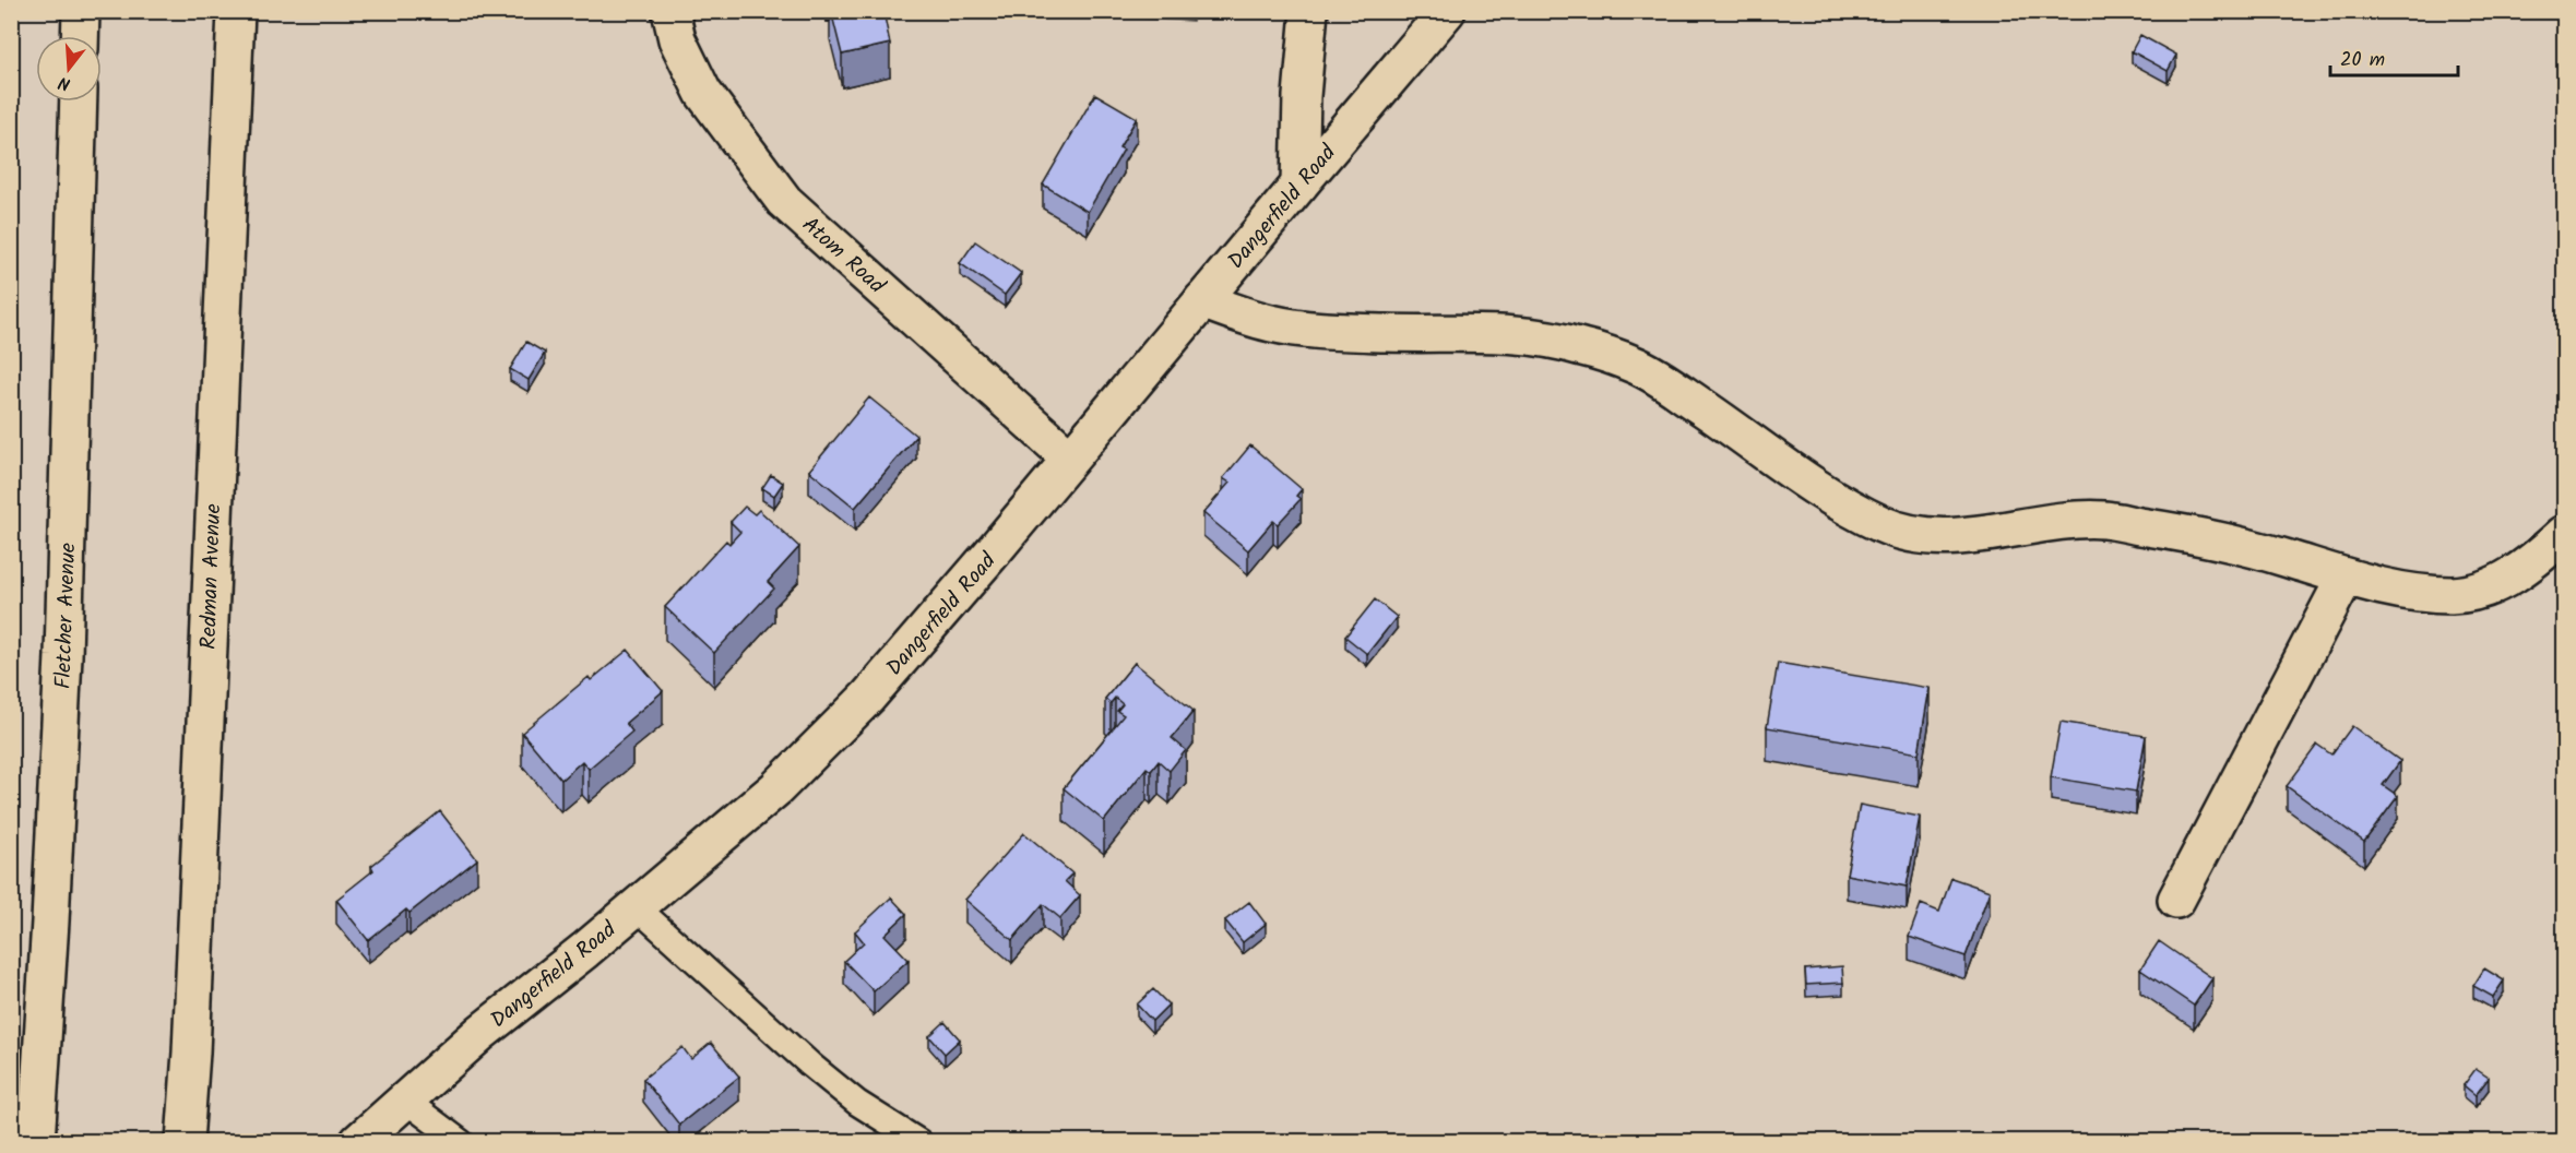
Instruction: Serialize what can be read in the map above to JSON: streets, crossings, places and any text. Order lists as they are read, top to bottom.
{
  "streets": {
    "street": [
      "Dangerfield Road",
      "Atom Road",
      "Redman Avenue",
      "Fletcher Avenue"
    ]
  },
  "crossings": [
    ["Dangerfield Road", "Atom Road"]
  ],
  "scale_bar": "20 m",
  "north": "bottom"
}
